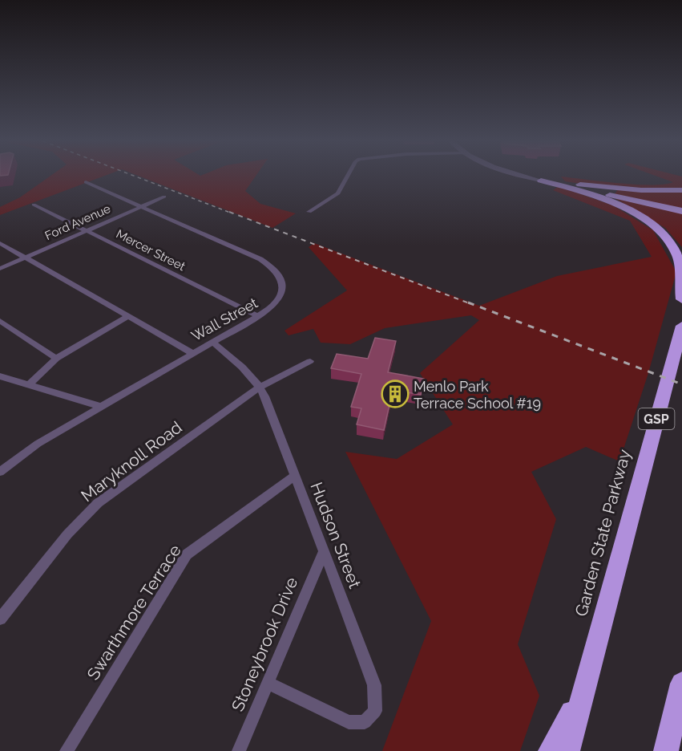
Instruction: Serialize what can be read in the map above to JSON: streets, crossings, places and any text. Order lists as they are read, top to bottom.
{
  "streets": {
    "highway": ["GSP", "Garden State Parkway"],
    "street": [
      "Ford Avenue",
      "Mercer Street",
      "Wall Street",
      "Maryknoll Road",
      "Hudson Street",
      "Swarthmore Terrace",
      "Stoneybrook Drive"
    ]
  },
  "crossings": [
    ["Ford Avenue", "Mercer Street"],
    ["Ford Avenue", "Wall Street"],
    ["Mercer Street", "Wall Street"],
    ["Wall Street", "Hudson Street"],
    ["Maryknoll Road", "Hudson Street"],
    ["Hudson Street", "Swarthmore Terrace"],
    ["Hudson Street", "Stoneybrook Drive"]
  ],
  "places": {
    "building": ["Menlo Park Terrace School #19"]
  }
}
